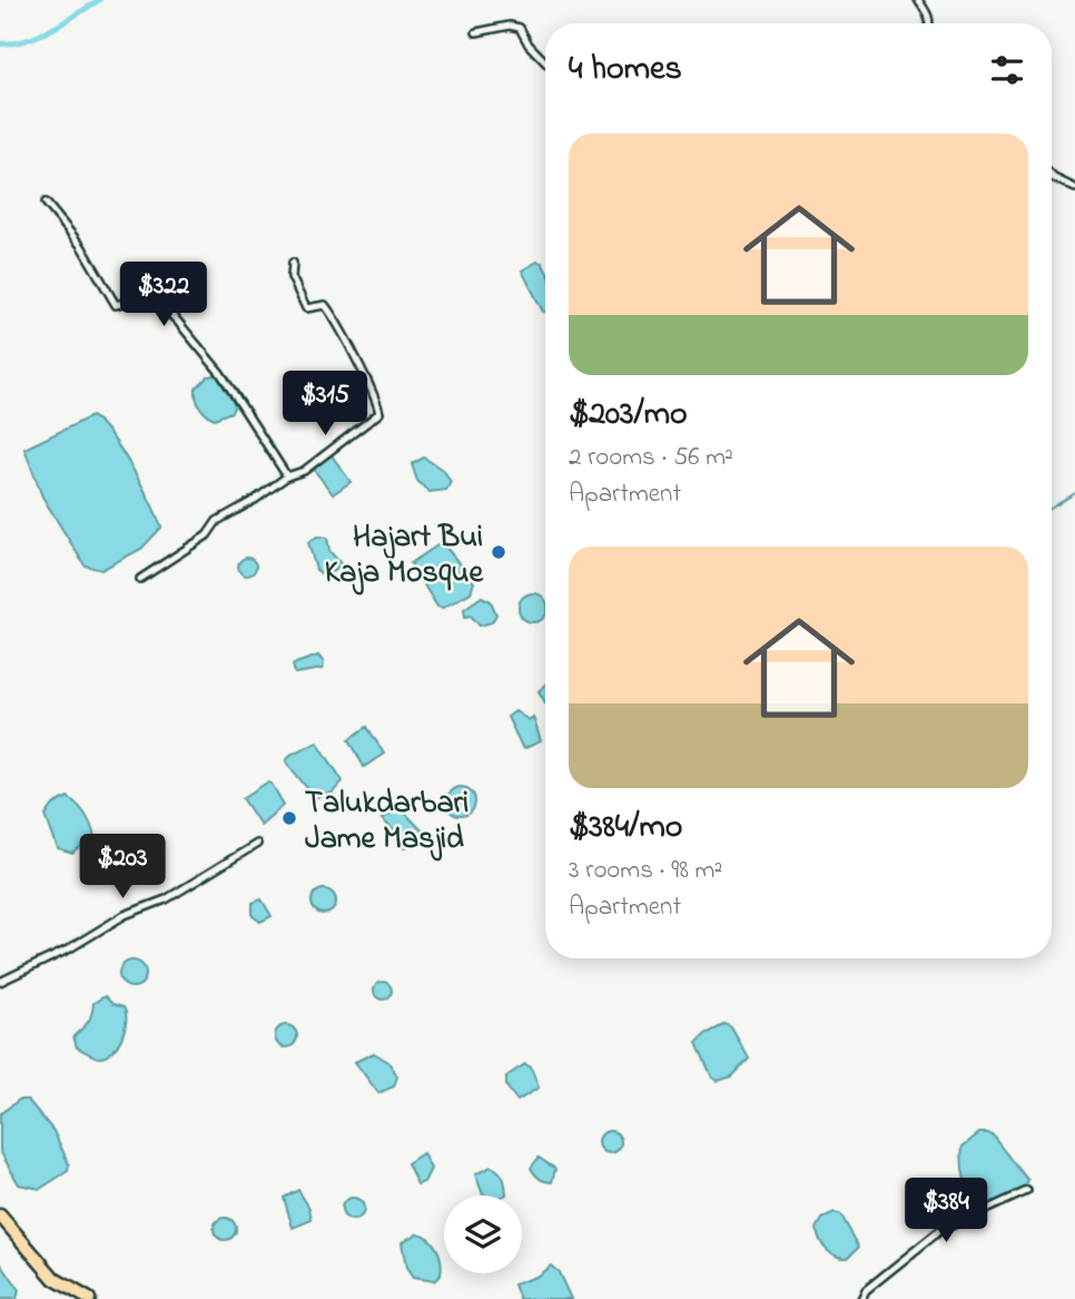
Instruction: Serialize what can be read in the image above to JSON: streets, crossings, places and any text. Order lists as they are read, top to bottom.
{
  "places": ["Hajart Bui Kaja Mosque", "Talukdarbari Jame Masjid"],
  "page": {
    "heading": "4 homes",
    "list": [
      {
        "name": "$203/mo",
        "note": "2 rooms · 56 m² · Apartment"
      },
      {
        "name": "$384/mo",
        "note": "3 rooms · 98 m² · Apartment"
      }
    ],
    "price": [
      "$322",
      "$315",
      "$203",
      "$384"
    ]
  }
}
